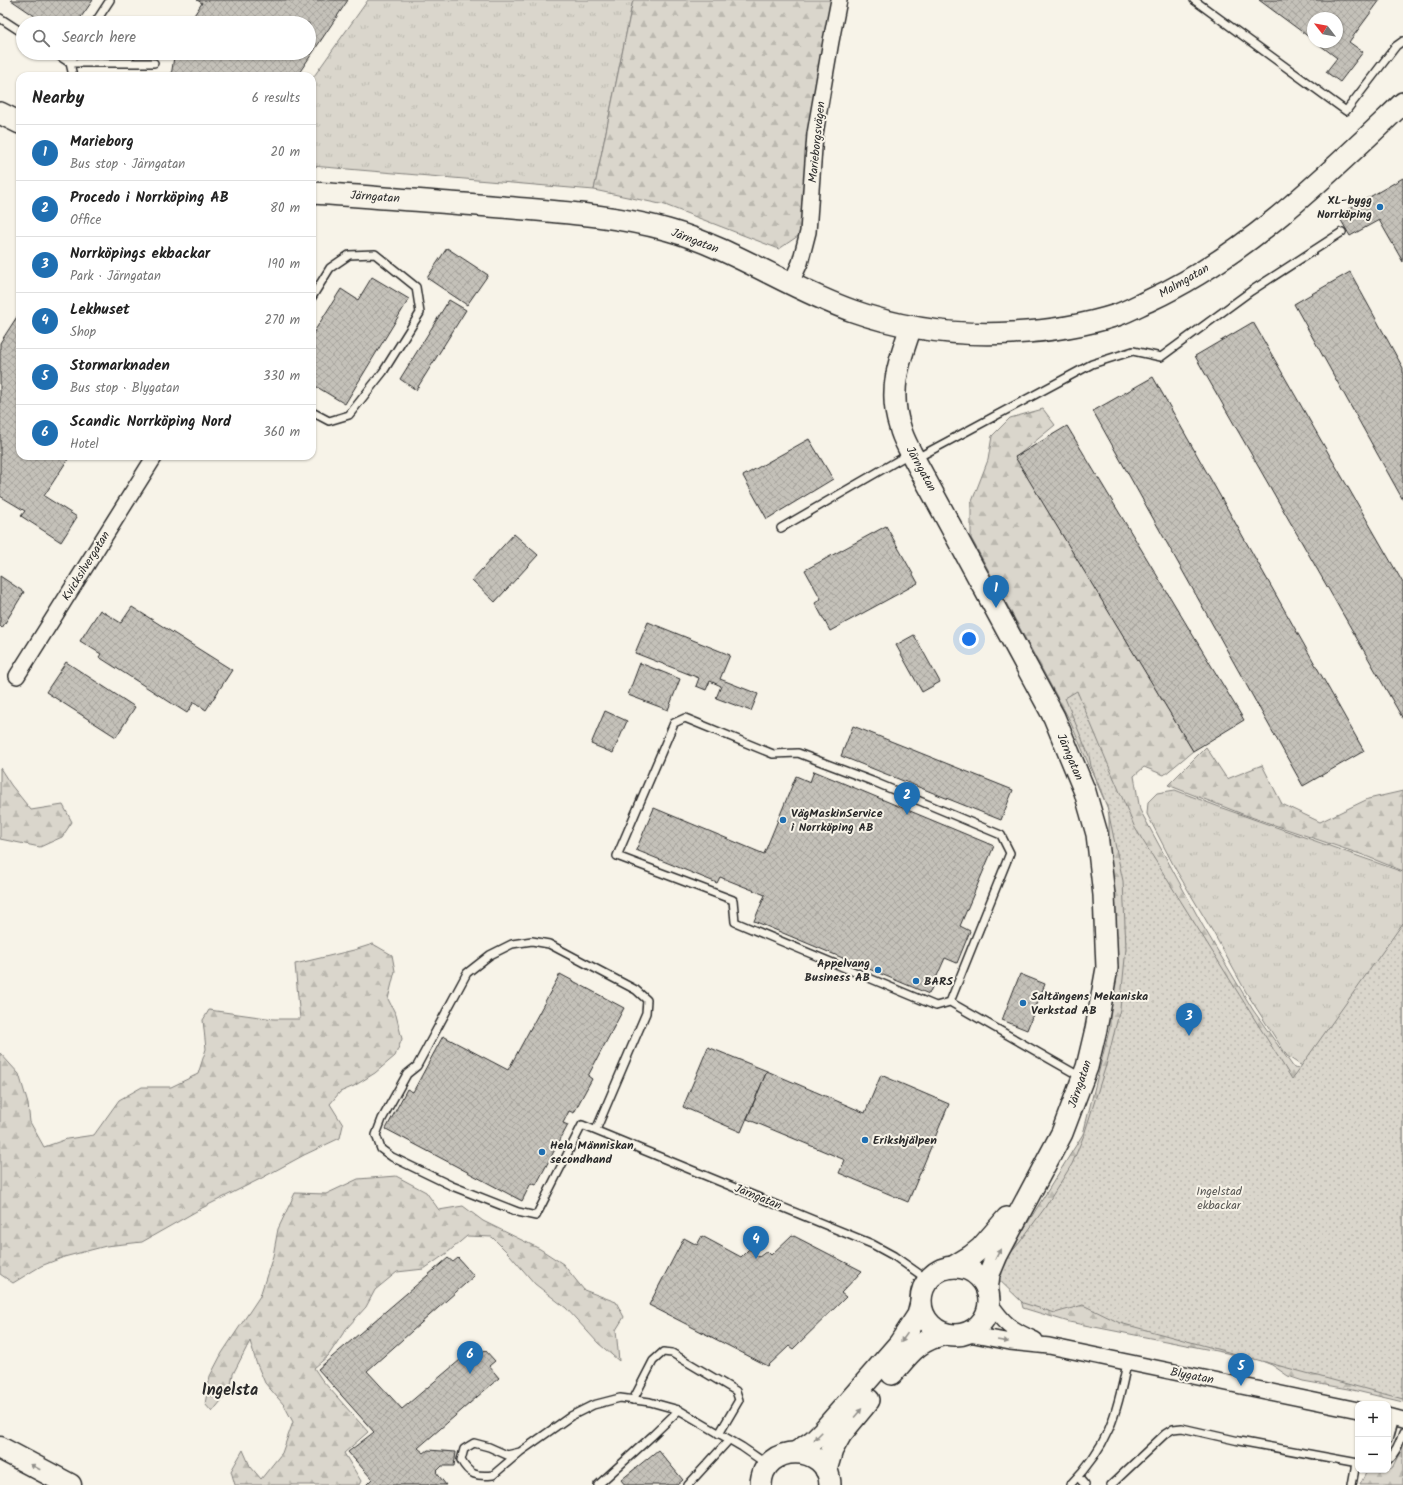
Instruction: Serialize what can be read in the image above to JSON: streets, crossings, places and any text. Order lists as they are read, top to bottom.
{
  "streets": {
    "street": [
      "Marieborgsvägen",
      "Järngatan",
      "Malmgatan",
      "Kvicksilvergatan",
      "Blygatan"
    ]
  },
  "crossings": [
    ["Marieborgsvägen", "Järngatan"],
    ["Järngatan", "Malmgatan"],
    ["Järngatan", "Blygatan"]
  ],
  "districts": ["Ingelsta"],
  "parks": ["Ingelstad ekbackar"],
  "places": [
    "XL-bygg Norrköping",
    "VägMaskinService i Norrköping AB",
    "Appelvang Business AB",
    "BARS",
    "Saltängens Mekaniska Verkstad AB",
    "Erikshjälpen",
    "Hela Människan secondhand"
  ],
  "north": "top left",
  "page": {
    "search": "Search here",
    "heading": ["Nearby", "6 results"],
    "list": [
      {
        "mark": "1",
        "name": "Marieborg",
        "note": "Bus stop · Järngatan",
        "value": "20 m"
      },
      {
        "mark": "2",
        "name": "Procedo i Norrköping AB",
        "note": "Office",
        "value": "80 m"
      },
      {
        "mark": "3",
        "name": "Norrköpings ekbackar",
        "note": "Park · Järngatan",
        "value": "190 m"
      },
      {
        "mark": "4",
        "name": "Lekhuset",
        "note": "Shop",
        "value": "270 m"
      },
      {
        "mark": "5",
        "name": "Stormarknaden",
        "note": "Bus stop · Blygatan",
        "value": "330 m"
      },
      {
        "mark": "6",
        "name": "Scandic Norrköping Nord",
        "note": "Hotel",
        "value": "360 m"
      }
    ],
    "pins": [
      "1",
      "2",
      "3",
      "4",
      "6",
      "5"
    ],
    "map_buttons": ["+", "−"]
  }
}
